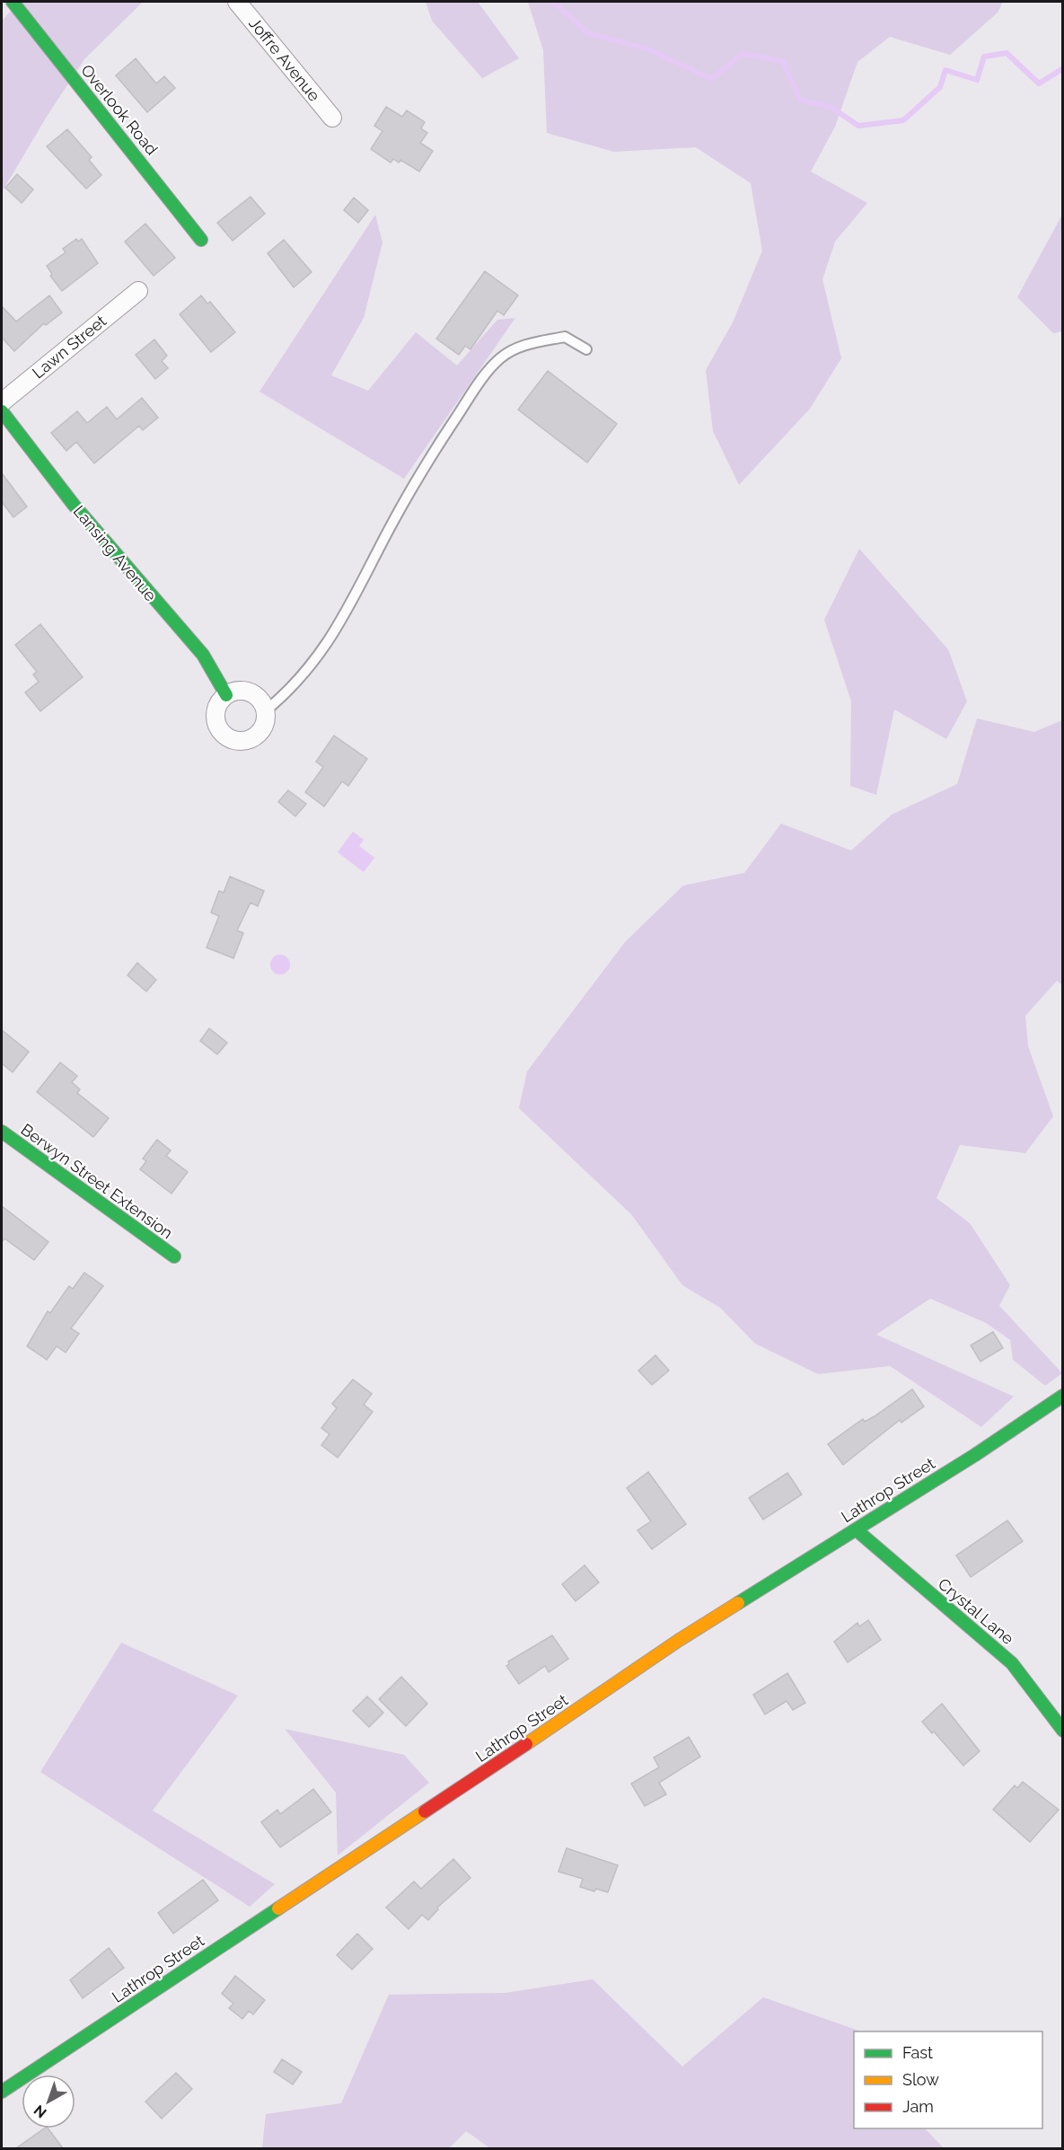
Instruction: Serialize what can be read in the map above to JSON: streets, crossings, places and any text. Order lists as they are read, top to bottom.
{
  "streets": {
    "street": [
      "Joffre Avenue",
      "Overlook Road",
      "Lawn Street",
      "Lansing Avenue",
      "Berwyn Street Extension",
      "Lathrop Street",
      "Crystal Lane"
    ]
  },
  "crossings": [
    ["Lathrop Street", "Crystal Lane"]
  ],
  "legend": ["Fast", "Slow", "Jam"],
  "north": "bottom left"
}
